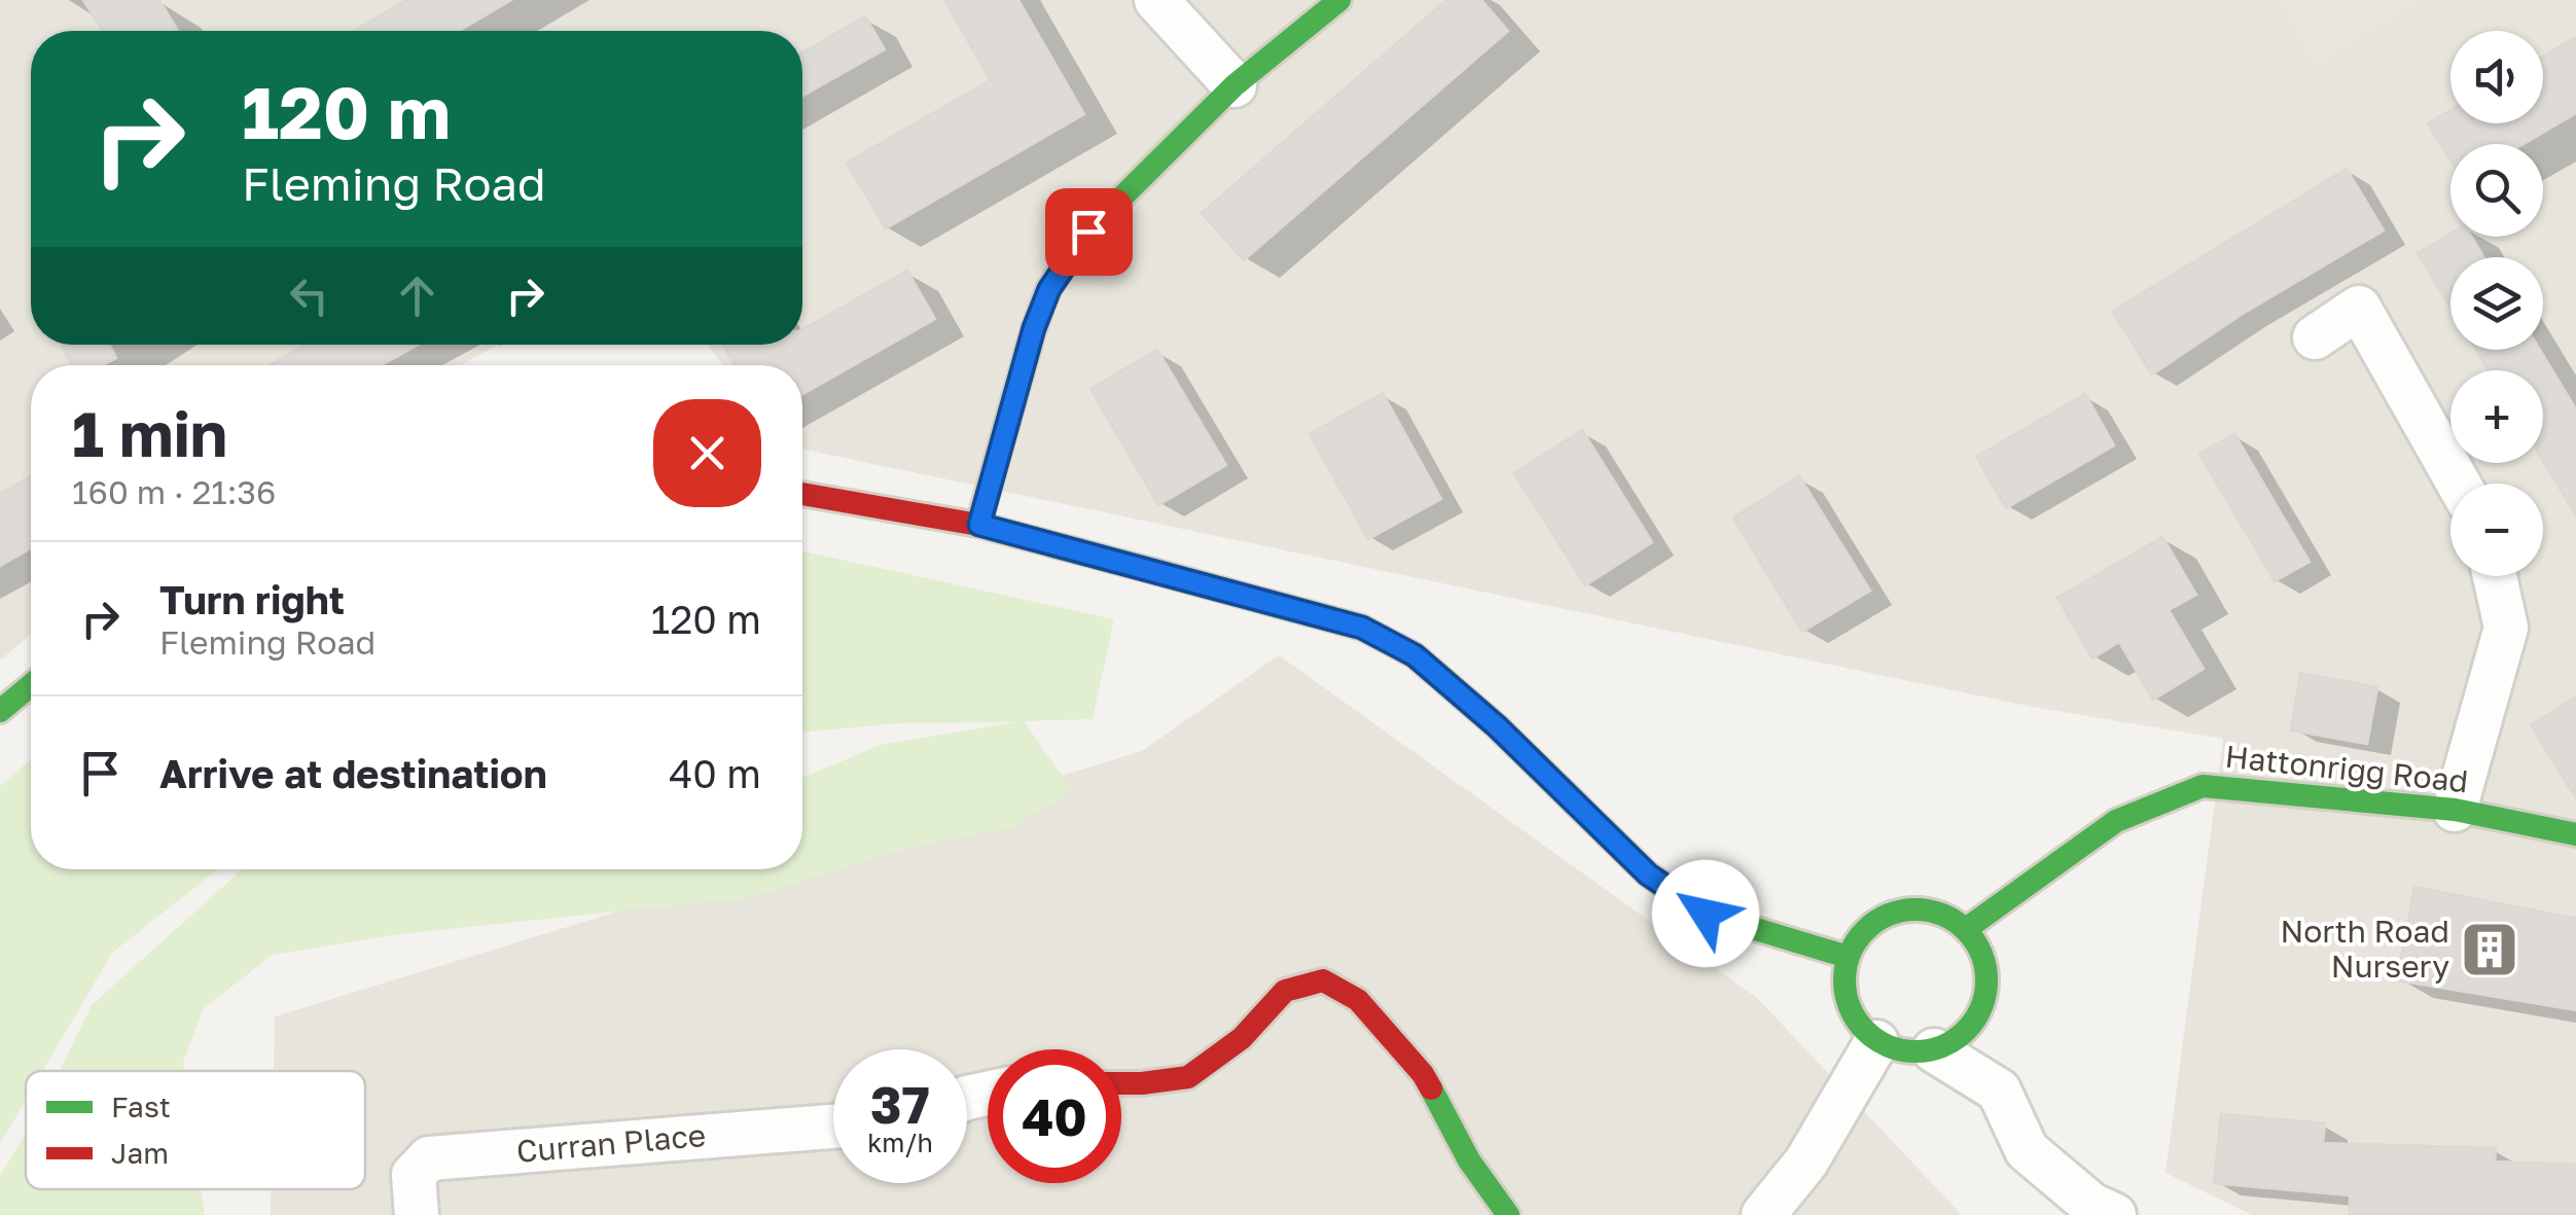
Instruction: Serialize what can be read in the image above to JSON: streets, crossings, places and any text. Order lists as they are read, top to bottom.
{
  "streets": {
    "street": ["Hattonrigg Road", "Curran Place"]
  },
  "places": {
    "building": ["North Road Nursery"]
  },
  "legend": ["Fast", "Jam"],
  "page": {
    "map_buttons": ["+", "−"],
    "turn": ["120 m", "Fleming Road"],
    "heading": ["1 min", "160 m · 21:36"],
    "list": [
      {
        "name": "Turn right",
        "note": "Fleming Road",
        "value": "120 m"
      },
      {
        "name": "Arrive at destination",
        "value": "40 m"
      }
    ],
    "speed": "37 km/h",
    "limit": "40"
  }
}
